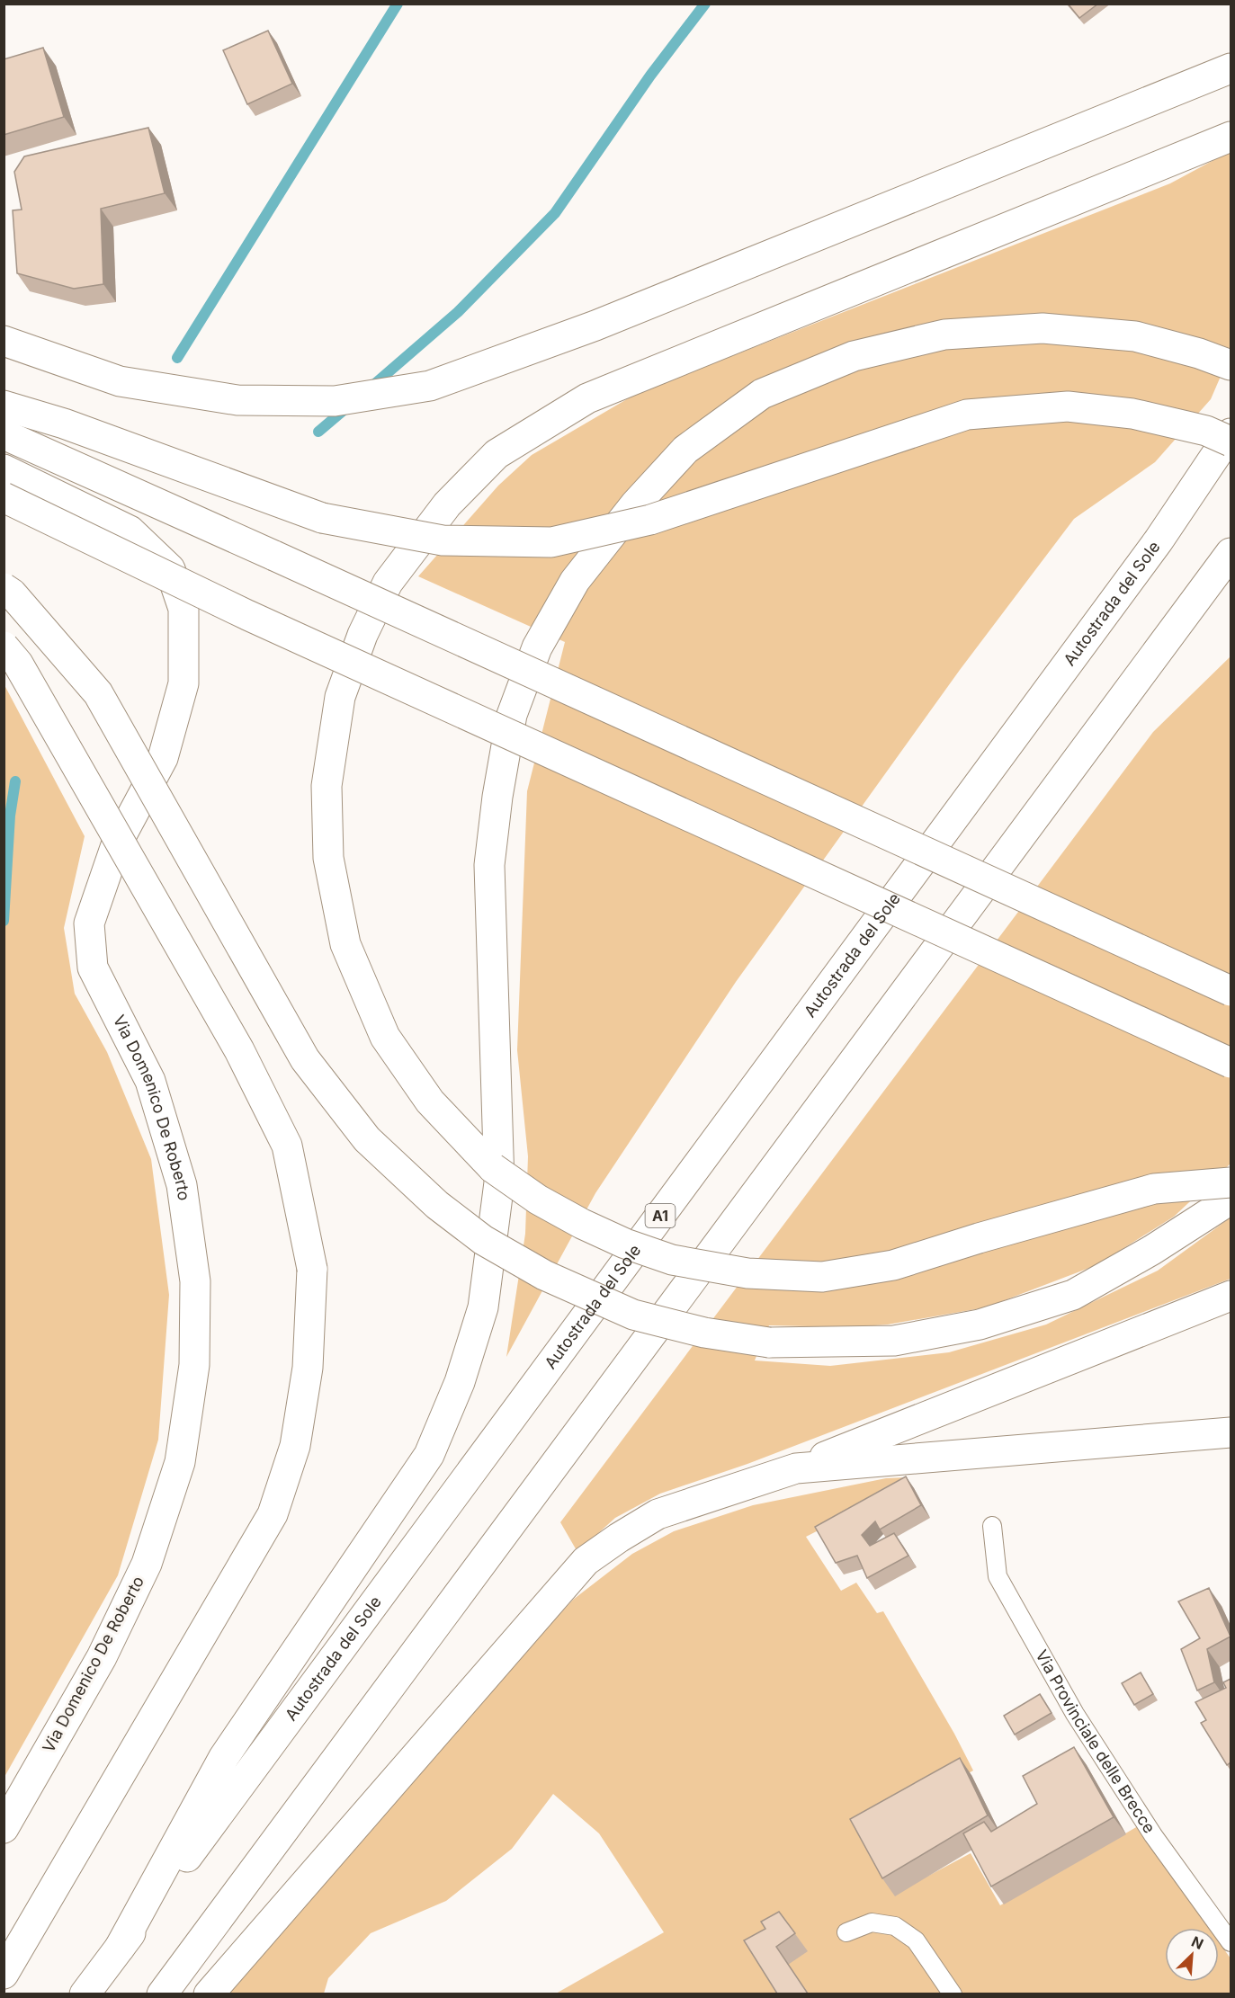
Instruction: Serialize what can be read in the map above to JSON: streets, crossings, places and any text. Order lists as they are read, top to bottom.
{
  "streets": {
    "main road": ["Autostrada del Sole", "Via Domenico De Roberto", "A1"],
    "lane": ["Via Provinciale delle Brecce"]
  },
  "north": "top right"
}
